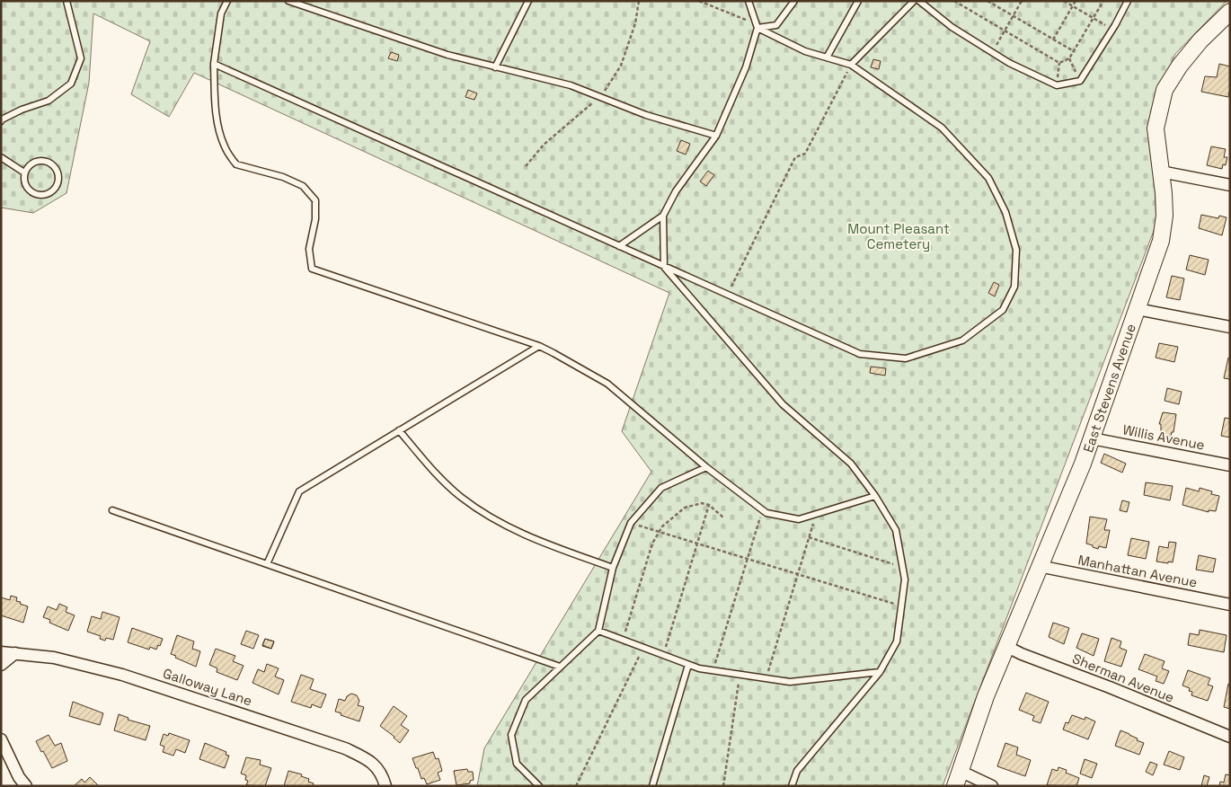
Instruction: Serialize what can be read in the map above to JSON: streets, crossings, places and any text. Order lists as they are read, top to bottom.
{
  "streets": {
    "street": [
      "East Stevens Avenue",
      "Willis Avenue",
      "Manhattan Avenue",
      "Sherman Avenue",
      "Galloway Lane"
    ]
  },
  "crossings": [
    ["East Stevens Avenue", "Willis Avenue"],
    ["East Stevens Avenue", "Manhattan Avenue"],
    ["East Stevens Avenue", "Sherman Avenue"]
  ],
  "parks": ["Mount Pleasant Cemetery"]
}
